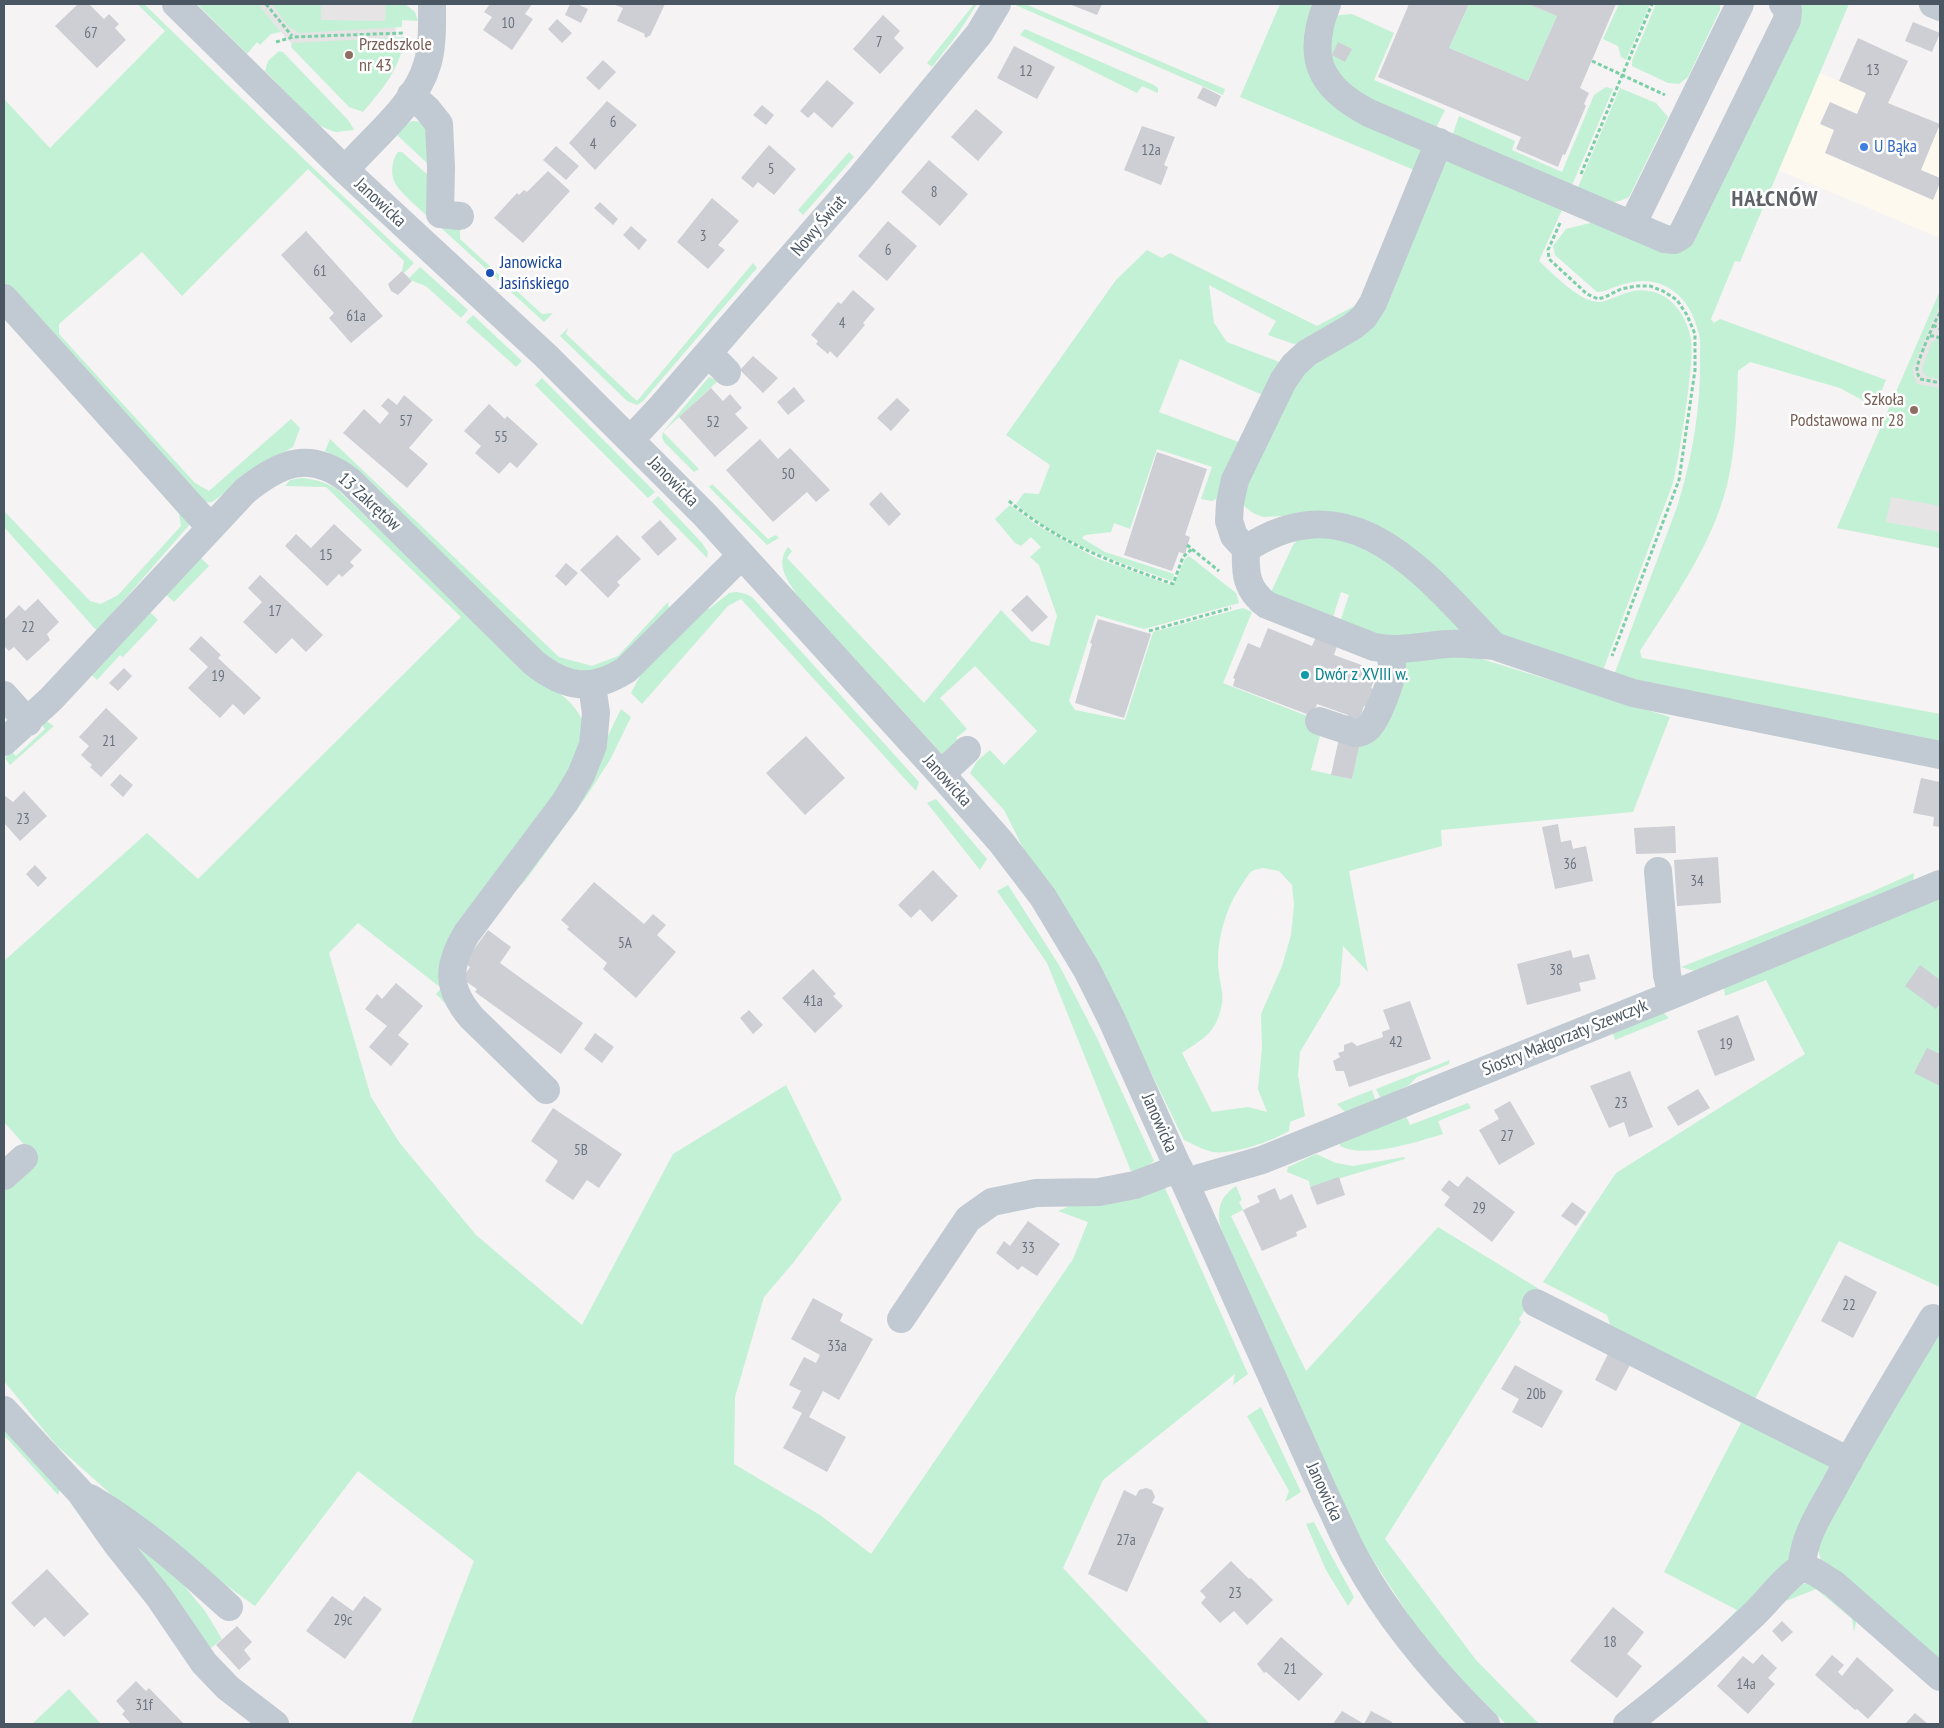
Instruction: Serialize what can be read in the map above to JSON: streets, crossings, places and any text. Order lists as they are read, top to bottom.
{
  "streets": {
    "street": [
      "Janowicka",
      "Nowy Świat",
      "13 Zakrętów",
      "Siostry Małgorzaty Szewczyk"
    ]
  },
  "crossings": [
    ["Janowicka", "Nowy Świat"],
    ["Janowicka", "13 Zakrętów"],
    ["Janowicka", "Siostry Małgorzaty Szewczyk"]
  ],
  "districts": ["HAŁCNÓW"],
  "places": [
    "Przedszkole nr 43",
    "U Bąka",
    "Janowicka Jasińskiego",
    "Szkoła Podstawowa nr 28",
    "Dwór z XVIII w."
  ],
  "house_numbers": [
    "10",
    "67",
    "7",
    "13",
    "12",
    "6",
    "4",
    "12a",
    "5",
    "8",
    "3",
    "6",
    "61",
    "61a",
    "4",
    "57",
    "52",
    "55",
    "50",
    "15",
    "17",
    "22",
    "19",
    "21",
    "23",
    "36",
    "34",
    "5A",
    "38",
    "41a",
    "42",
    "19",
    "23",
    "27",
    "5B",
    "29",
    "33",
    "22",
    "33a",
    "20b",
    "27a",
    "23",
    "29c",
    "18",
    "21",
    "14a",
    "31f"
  ]
}
